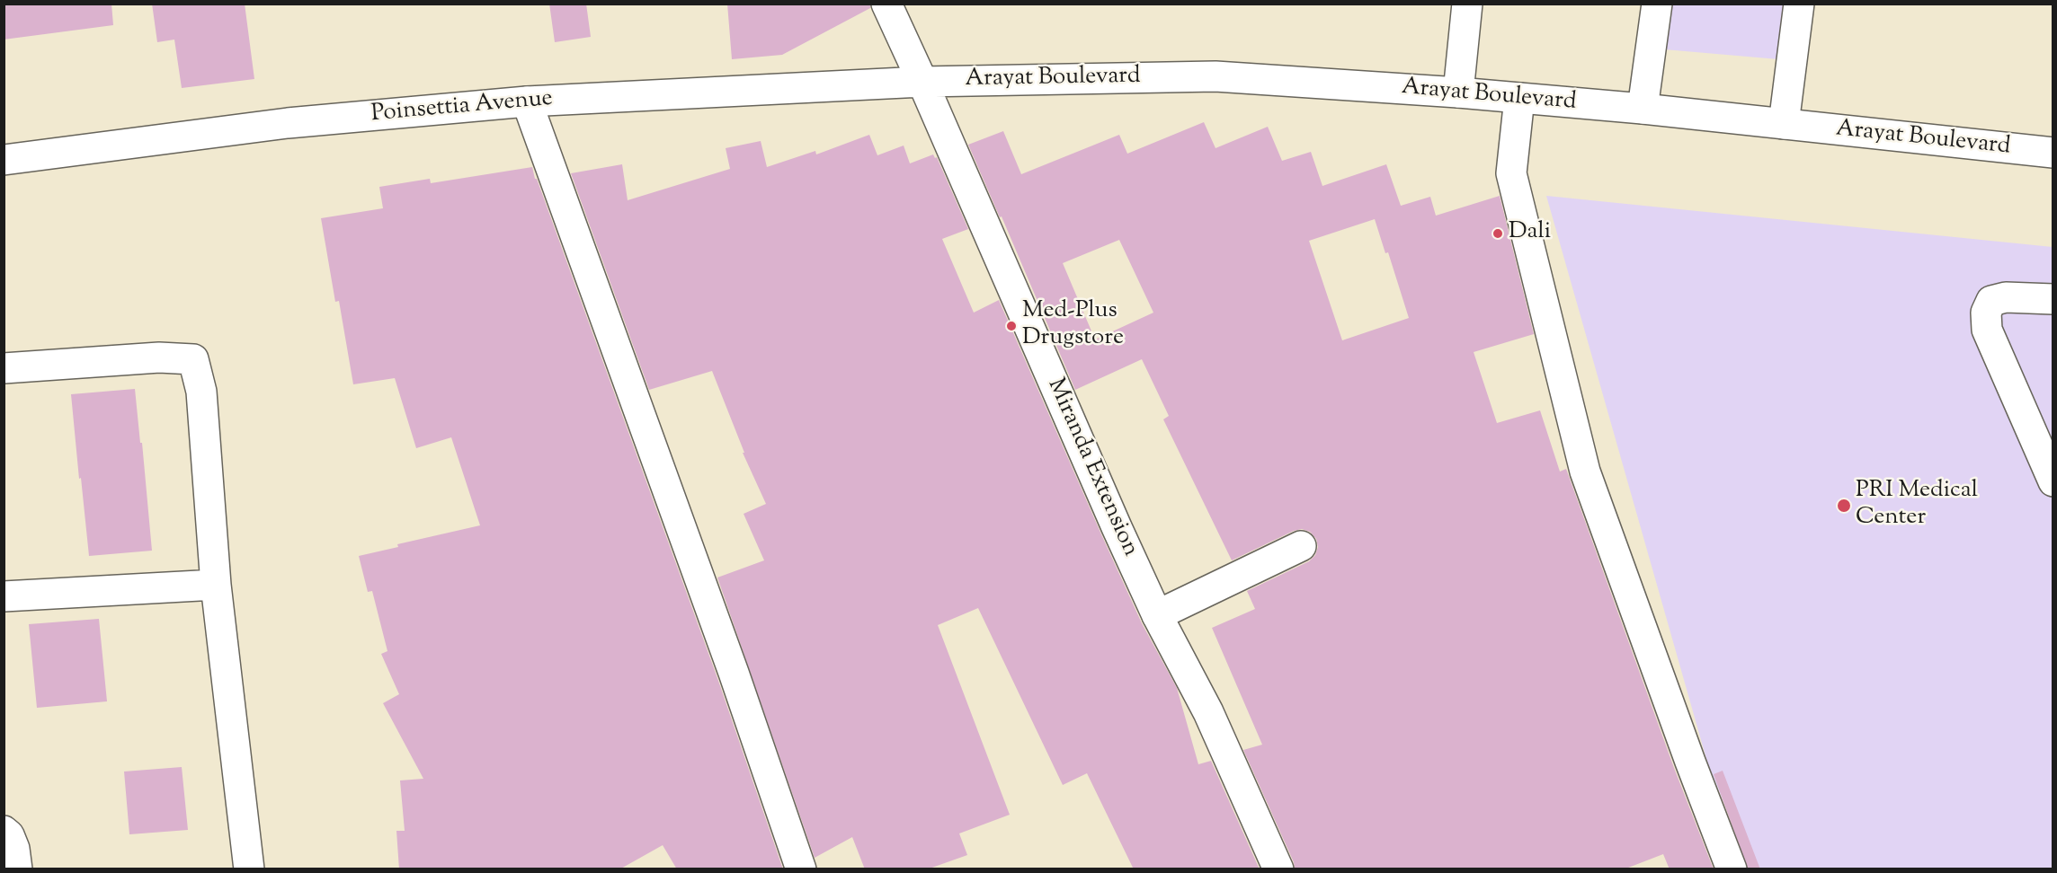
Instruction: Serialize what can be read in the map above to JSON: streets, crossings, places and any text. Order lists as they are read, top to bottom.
{
  "streets": {
    "main road": ["Arayat Boulevard", "Poinsettia Avenue", "Miranda Extension"]
  },
  "crossings": [
    ["Arayat Boulevard", "Poinsettia Avenue"],
    ["Arayat Boulevard", "Miranda Extension"],
    ["Poinsettia Avenue", "Miranda Extension"]
  ],
  "places": ["Dali", "Med-Plus Drugstore", "PRI Medical Center"]
}
